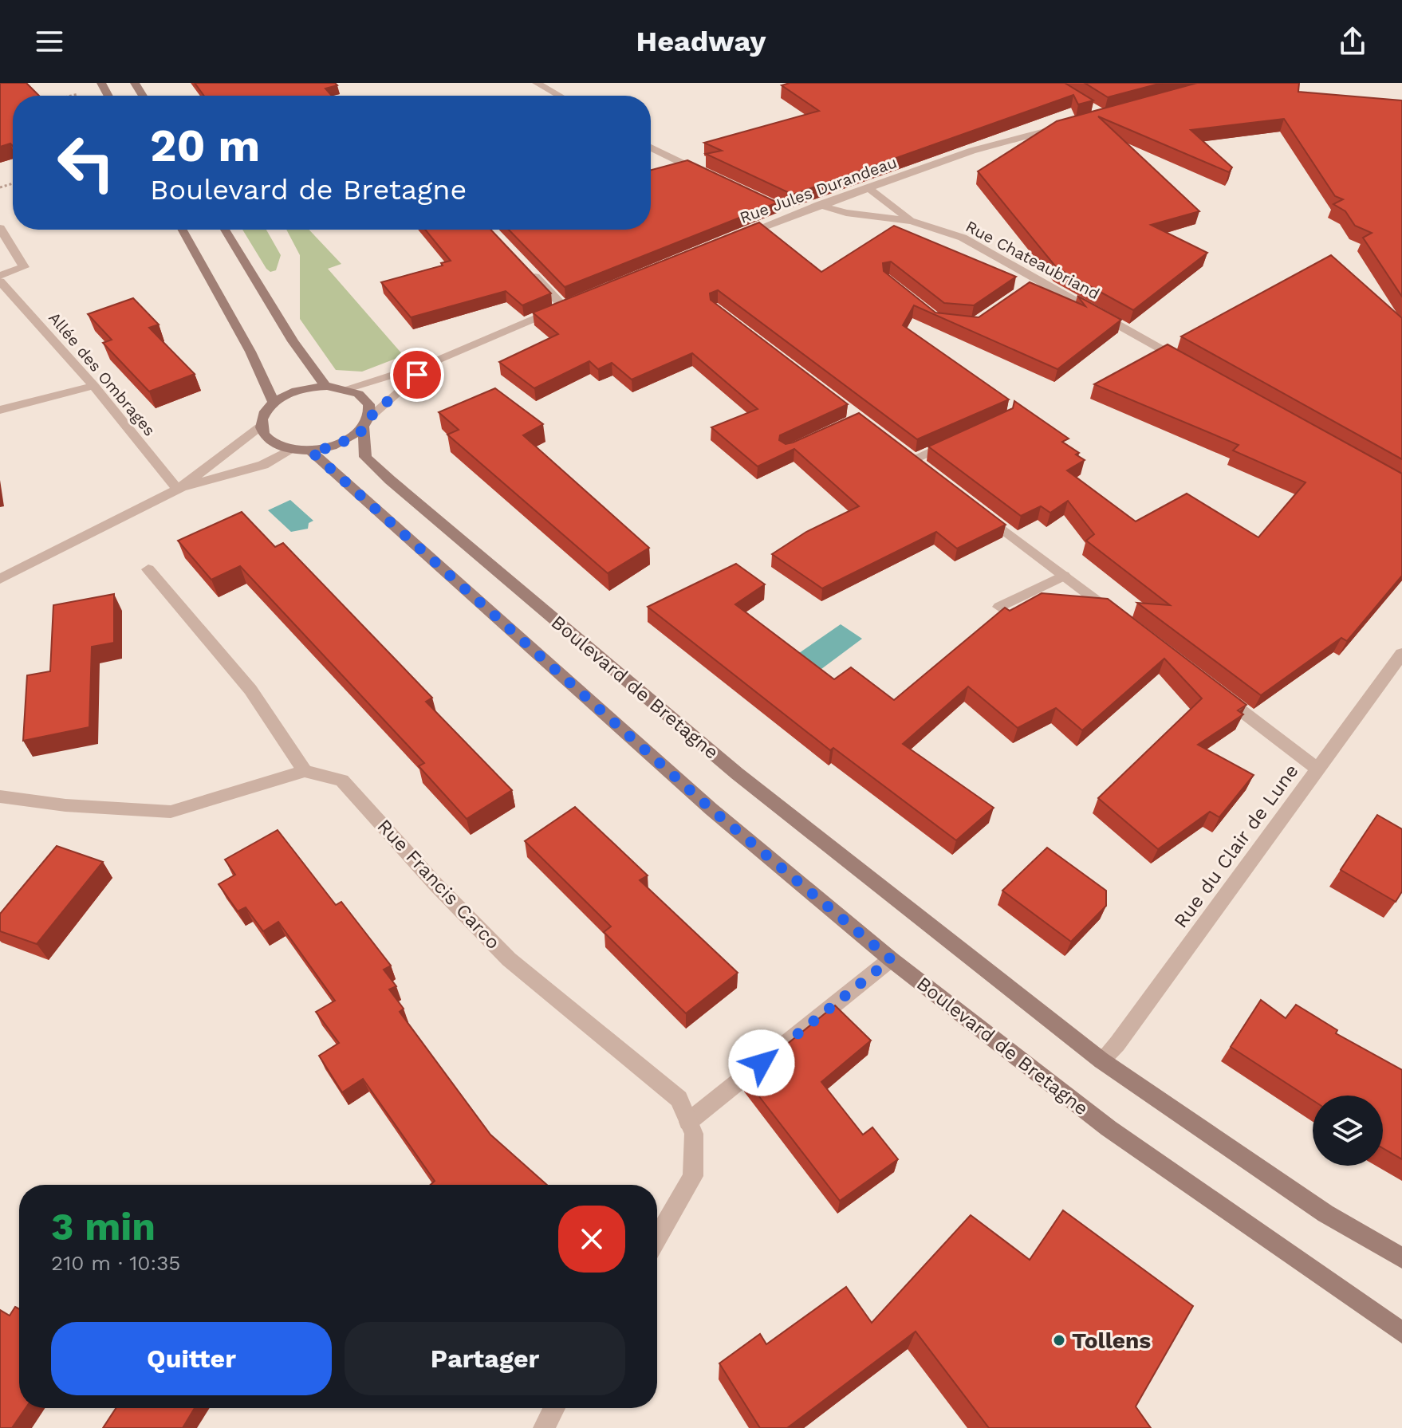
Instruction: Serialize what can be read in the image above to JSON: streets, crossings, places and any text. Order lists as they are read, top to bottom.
{
  "streets": {
    "main road": ["Boulevard de Bretagne"],
    "street": [
      "Rue Jules Durandeau",
      "Rue Chateaubriand",
      "Allée des Ombrages",
      "Rue du Clair de Lune",
      "Rue Francis Carco"
    ]
  },
  "crossings": [
    ["Rue Jules Durandeau", "Rue Chateaubriand"],
    ["Boulevard de Bretagne", "Rue du Clair de Lune"]
  ],
  "places": ["Tollens"],
  "page": {
    "header": "Headway",
    "turn": ["20 m", "Boulevard de Bretagne"],
    "heading": ["3 min", "210 m · 10:35"],
    "buttons": ["Quitter", "Partager"]
  }
}
